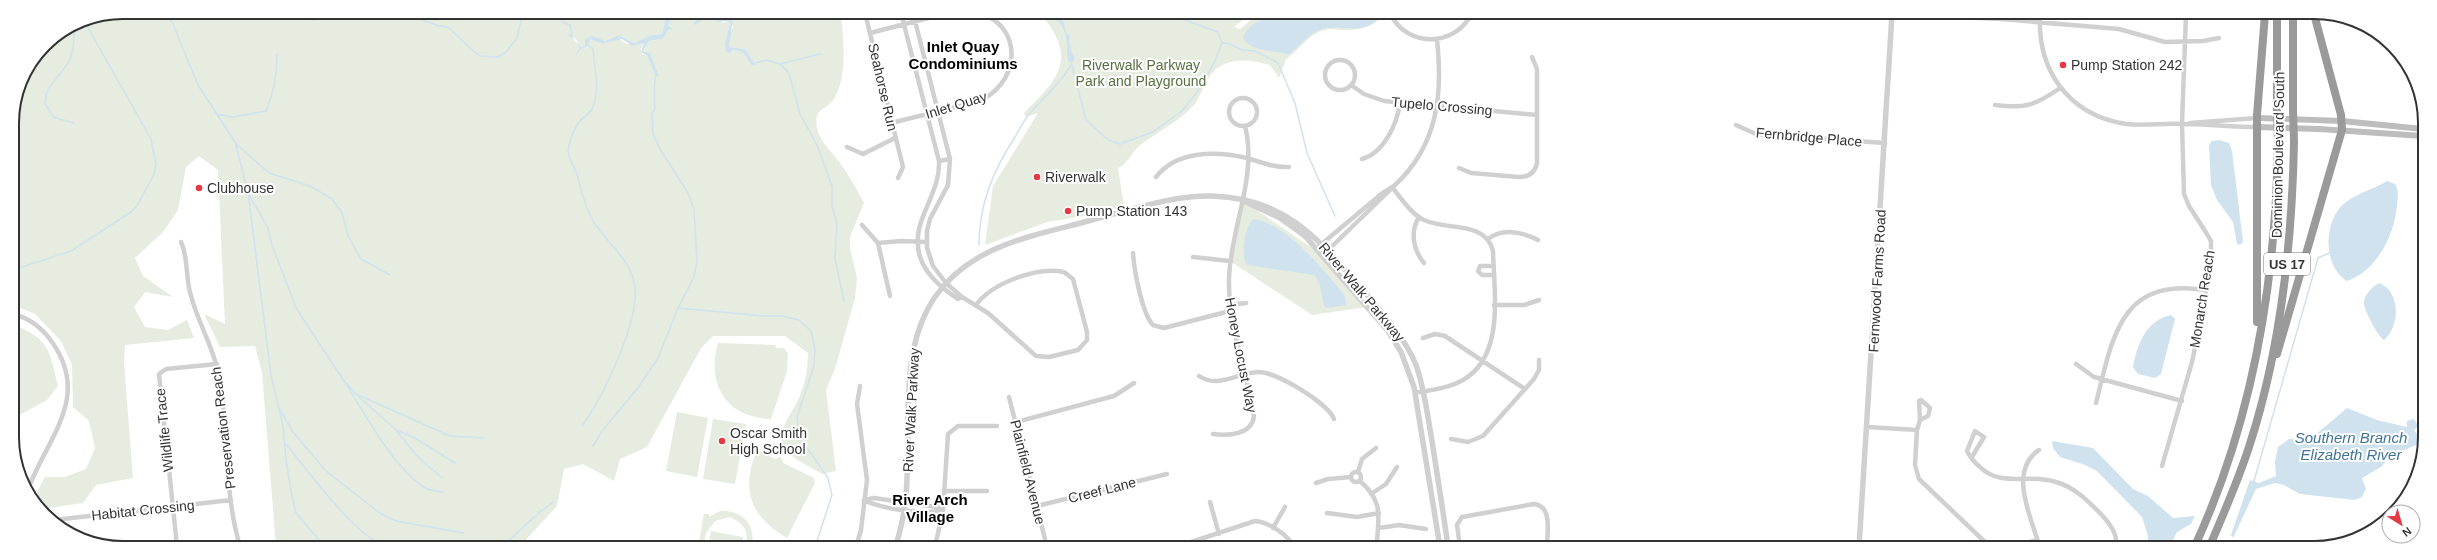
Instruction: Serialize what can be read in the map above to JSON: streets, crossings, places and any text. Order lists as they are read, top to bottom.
{
  "streets": {
    "highway": ["Dominion Boulevard South", "US 17"],
    "street": [
      "Seahorse Run",
      "Inlet Quay",
      "Tupelo Crossing",
      "Fernbridge Place",
      "Fernwood Farms Road",
      "River Walk Parkway",
      "Monarch Reach",
      "Honey Locust Way",
      "Preservation Reach",
      "Wildlife Trace",
      "Plainfield Avenue",
      "Creef Lane",
      "Habitat Crossing"
    ]
  },
  "crossings": [
    ["Seahorse Run", "Inlet Quay"],
    ["Fernbridge Place", "Fernwood Farms Road"],
    ["River Walk Parkway", "Honey Locust Way"],
    ["Preservation Reach", "Wildlife Trace"],
    ["Preservation Reach", "Habitat Crossing"],
    ["Wildlife Trace", "Habitat Crossing"],
    ["Plainfield Avenue", "Creef Lane"]
  ],
  "districts": ["Inlet Quay Condominiums", "River Arch Village"],
  "water": ["Southern Branch Elizabeth River"],
  "parks": ["Riverwalk Parkway Park and Playground"],
  "places": [
    "Pump Station 242",
    "Riverwalk",
    "Clubhouse",
    "Pump Station 143",
    "Oscar Smith High School"
  ],
  "north": "bottom right"
}
